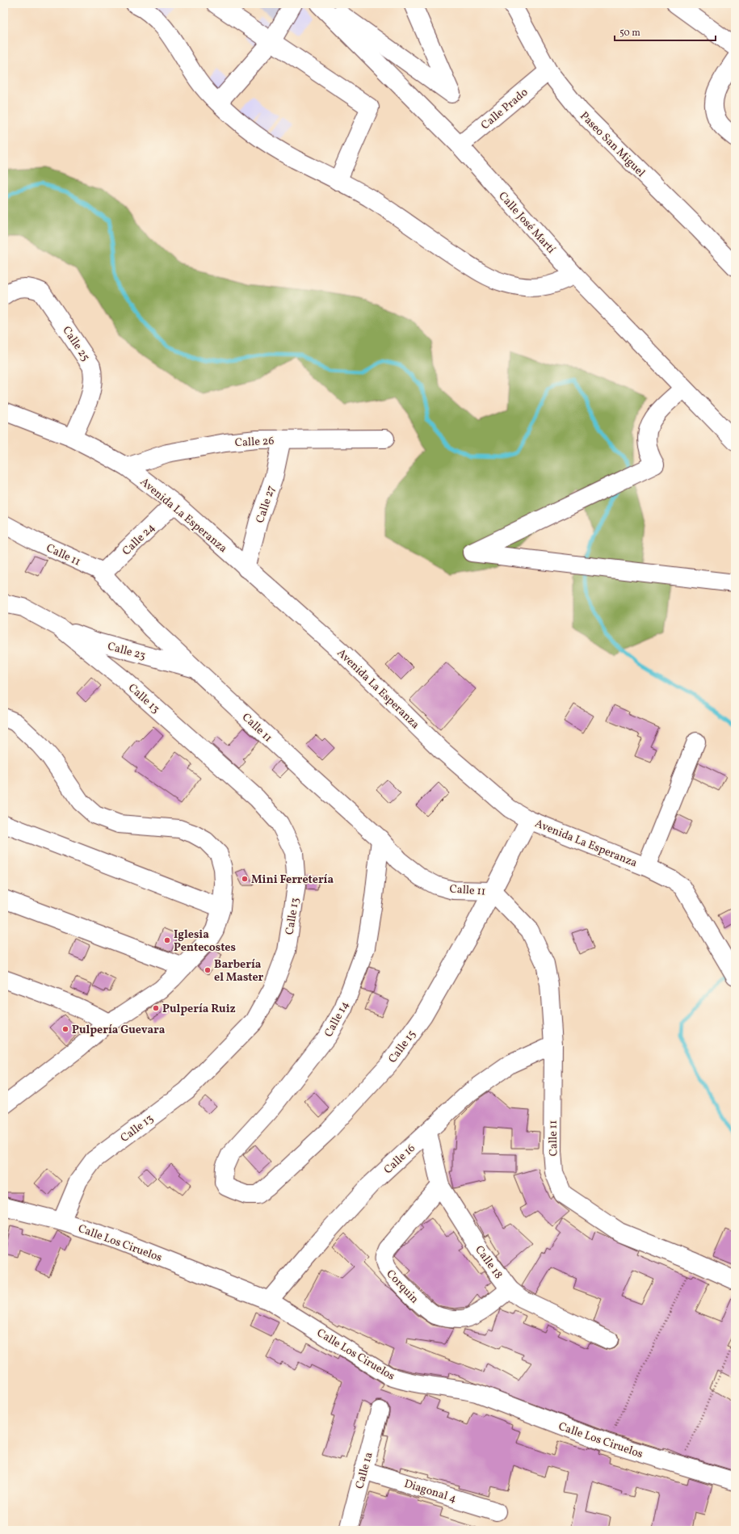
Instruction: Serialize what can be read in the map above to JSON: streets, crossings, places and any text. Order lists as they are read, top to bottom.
{
  "streets": {
    "street": [
      "Calle Prado",
      "Paseo San Miguel",
      "Calle José Martí",
      "Calle 25",
      "Calle 26",
      "Calle 27",
      "Avenida La Esperanza",
      "Calle 24",
      "Calle 11",
      "Calle 23",
      "Calle 13",
      "Calle 14",
      "Calle 15",
      "Calle 16",
      "Calle Los Ciruelos",
      "Calle 18",
      "Corquin",
      "Calle 1a",
      "Diagonal 4"
    ]
  },
  "crossings": [
    ["Calle Prado", "Paseo San Miguel"],
    ["Calle Prado", "Calle José Martí"],
    ["Calle 25", "Avenida La Esperanza"],
    ["Calle 26", "Calle 27"],
    ["Calle 26", "Avenida La Esperanza"],
    ["Calle 27", "Avenida La Esperanza"],
    ["Avenida La Esperanza", "Calle 24"],
    ["Avenida La Esperanza", "Calle 15"],
    ["Calle 24", "Calle 11"],
    ["Calle 11", "Calle 23"],
    ["Calle 11", "Calle 14"],
    ["Calle 11", "Calle 15"],
    ["Calle 11", "Calle 16"],
    ["Calle 23", "Calle 13"],
    ["Calle 13", "Calle Los Ciruelos"],
    ["Calle 14", "Calle 15"],
    ["Calle 16", "Calle Los Ciruelos"],
    ["Calle 16", "Calle 18"],
    ["Calle 18", "Corquin"],
    ["Calle 1a", "Diagonal 4"]
  ],
  "places": [
    "Mini Ferretería",
    "Iglesia Pentecostes",
    "Barbería el Master",
    "Pulpería Ruiz",
    "Pulpería Guevara"
  ],
  "scale_bar": "50 m"
}
